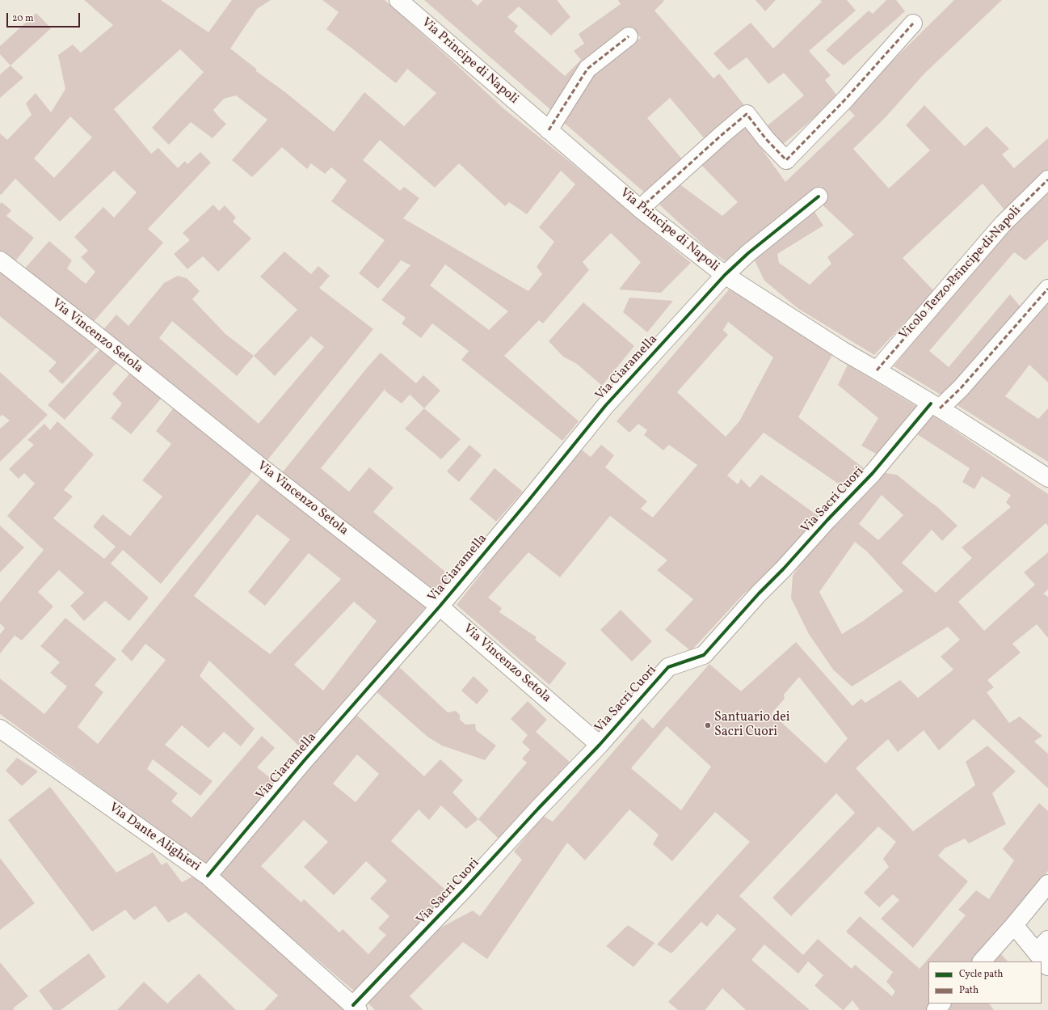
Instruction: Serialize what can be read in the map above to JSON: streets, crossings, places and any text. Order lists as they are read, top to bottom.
{
  "streets": {
    "street": [
      "Via Principe di Napoli",
      "Vicolo Terzo Principe di Napoli",
      "Via Vincenzo Setola",
      "Via Ciaramella",
      "Via Sacri Cuori",
      "Via Dante Alighieri"
    ]
  },
  "crossings": [
    ["Via Principe di Napoli", "Vicolo Terzo Principe di Napoli"],
    ["Via Principe di Napoli", "Via Ciaramella"],
    ["Via Principe di Napoli", "Via Sacri Cuori"],
    ["Via Vincenzo Setola", "Via Ciaramella"],
    ["Via Vincenzo Setola", "Via Sacri Cuori"],
    ["Via Ciaramella", "Via Dante Alighieri"],
    ["Via Sacri Cuori", "Via Dante Alighieri"]
  ],
  "places": ["Santuario dei Sacri Cuori"],
  "legend": ["Cycle path", "Path"],
  "scale_bar": "20 m"
}
